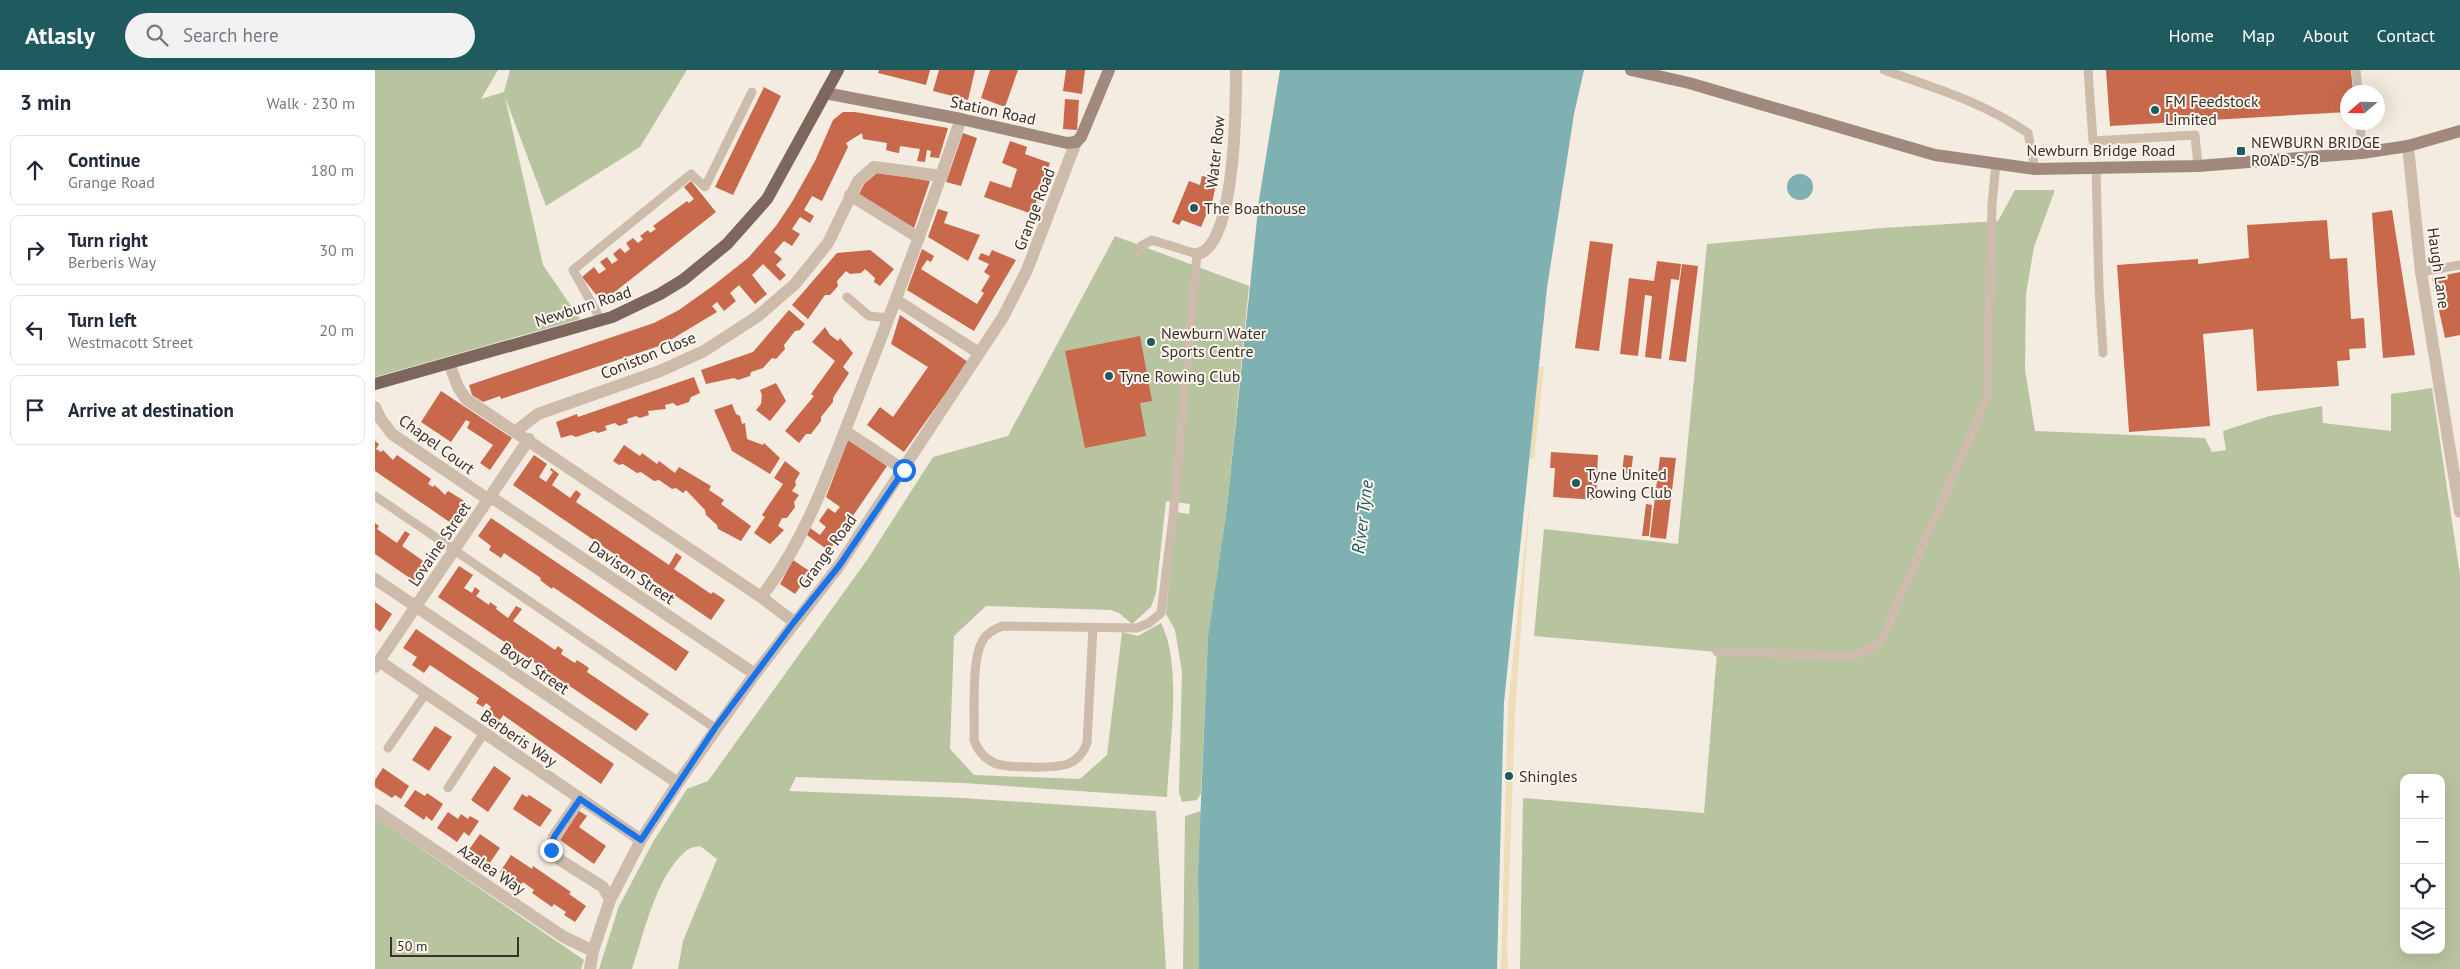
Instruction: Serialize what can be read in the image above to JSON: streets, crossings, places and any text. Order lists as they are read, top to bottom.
{
  "streets": {
    "main road": ["Newburn Road"],
    "street": [
      "Station Road",
      "Newburn Bridge Road",
      "Water Row",
      "Grange Road",
      "Haugh Lane",
      "Coniston Close",
      "Chapel Court",
      "Lovaine Street",
      "Davison Street",
      "Boyd Street",
      "Berberis Way",
      "Azalea Way"
    ]
  },
  "crossings": [
    ["Station Road", "Grange Road"],
    ["Station Road", "Newburn Road"],
    ["Newburn Bridge Road", "Haugh Lane"],
    ["Grange Road", "Davison Street"],
    ["Grange Road", "Boyd Street"],
    ["Grange Road", "Berberis Way"],
    ["Grange Road", "Azalea Way"],
    ["Chapel Court", "Lovaine Street"],
    ["Chapel Court", "Davison Street"],
    ["Lovaine Street", "Davison Street"],
    ["Lovaine Street", "Boyd Street"],
    ["Lovaine Street", "Berberis Way"]
  ],
  "water": ["River Tyne"],
  "places": {
    "other": [
      "FM Feedstock Limited",
      "The Boathouse",
      "Newburn Water Sports Centre",
      "Tyne Rowing Club",
      "Tyne United Rowing Club",
      "Shingles"
    ],
    "transit": ["NEWBURN BRIDGE ROAD-S/B"]
  },
  "scale_bar": "50 m",
  "north": "left",
  "page": {
    "header": "Atlasly",
    "search": "Search here",
    "nav": [
      "Home",
      "Map",
      "About",
      "Contact"
    ],
    "heading": ["3 min", "Walk · 230 m"],
    "list": [
      ["Continue", "Grange Road", "180 m"],
      ["Turn right", "Berberis Way", "30 m"],
      ["Turn left", "Westmacott Street", "20 m"],
      "Arrive at destination"
    ],
    "map_buttons": ["+", "−"],
    "scale": "50 m"
  }
}
